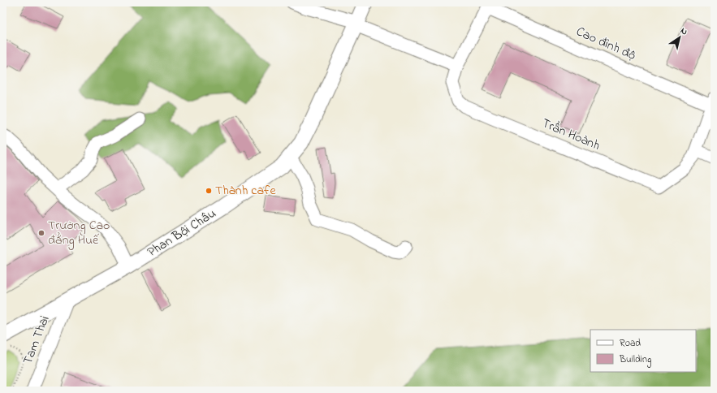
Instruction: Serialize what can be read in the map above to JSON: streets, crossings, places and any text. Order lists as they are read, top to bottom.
{
  "streets": {
    "street": [
      "Cao đình độ",
      "Trần Hoành",
      "Phan Bội Châu",
      "Tam Thai"
    ]
  },
  "crossings": [
    ["Cao đình độ", "Trần Hoành"],
    ["Phan Bội Châu", "Tam Thai"]
  ],
  "places": ["Thành cafe", "Trường Cao đẳng Huế"],
  "legend": ["Road", "Building"],
  "north": "top right"
}
